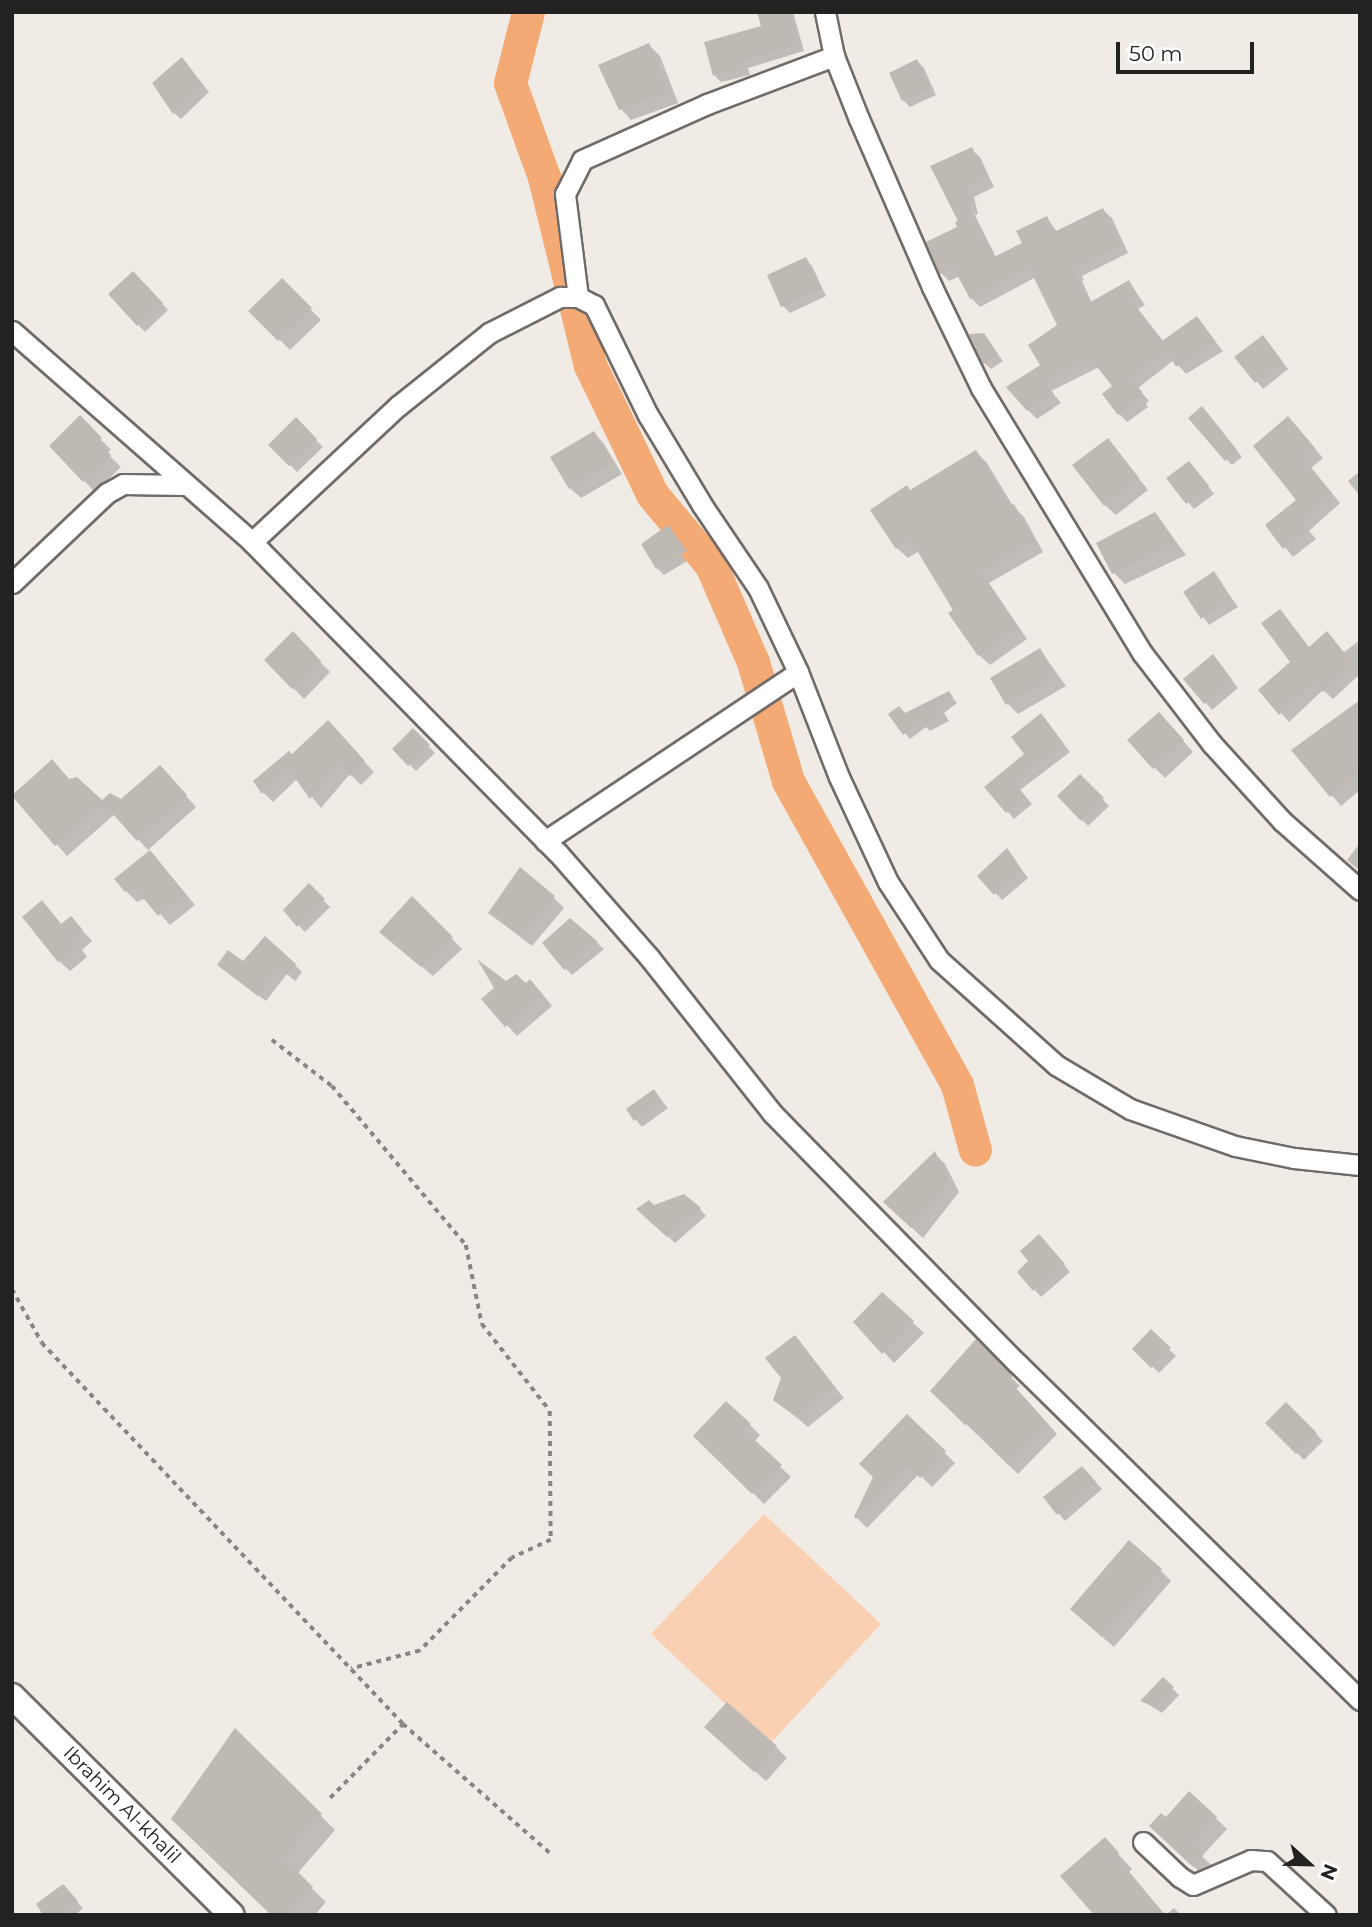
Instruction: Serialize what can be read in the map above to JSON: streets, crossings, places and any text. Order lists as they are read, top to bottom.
{
  "streets": {
    "street": ["Ibrahim Al-khalil"]
  },
  "scale_bar": "50 m",
  "north": "right"
}
